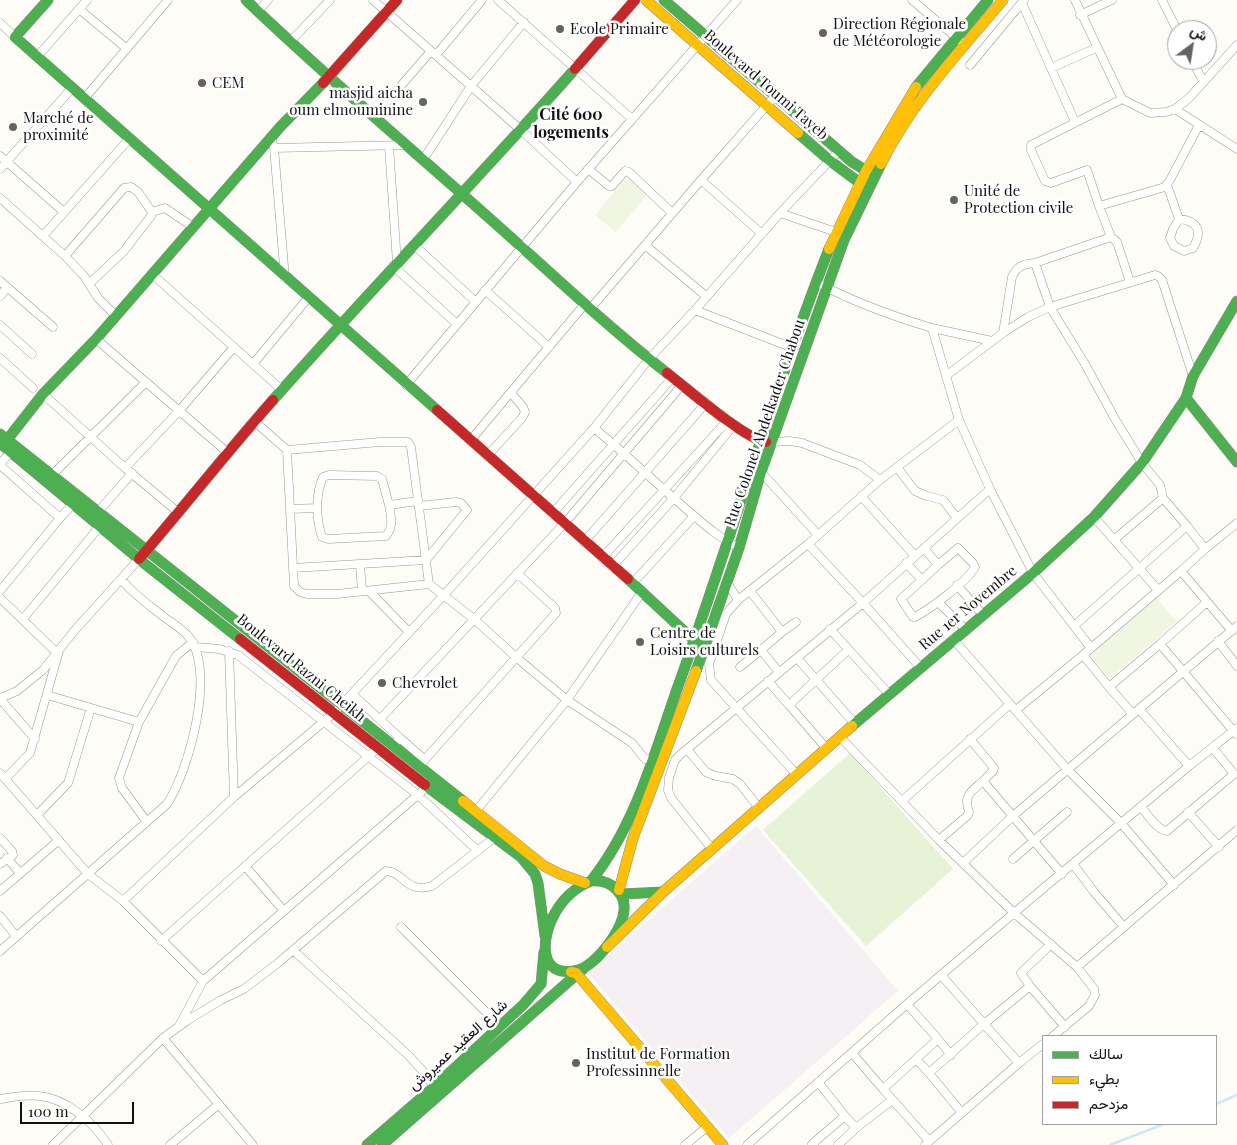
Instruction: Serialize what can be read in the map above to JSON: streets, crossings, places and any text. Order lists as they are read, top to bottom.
{
  "streets": {
    "main road": [
      "Boulevard Toumi Tayeb",
      "Rue Colonel Abdelkader Chabou",
      "Rue 1er Novembre",
      "Boulevard Razni Cheikh",
      "شارع العقيد عميروش"
    ]
  },
  "crossings": [
    ["Boulevard Toumi Tayeb", "Rue Colonel Abdelkader Chabou"],
    ["Rue Colonel Abdelkader Chabou", "Rue 1er Novembre"],
    ["Rue Colonel Abdelkader Chabou", "Boulevard Razni Cheikh"],
    ["Rue Colonel Abdelkader Chabou", "شارع العقيد عميروش"],
    ["Rue 1er Novembre", "Boulevard Razni Cheikh"],
    ["Rue 1er Novembre", "شارع العقيد عميروش"],
    ["Boulevard Razni Cheikh", "شارع العقيد عميروش"]
  ],
  "districts": ["Cité 600 logements"],
  "places": [
    "Ecole Primaire",
    "Direction Régionale de Météorologie",
    "CEM",
    "masjid aicha oum elmouminine",
    "Marché de proximité",
    "Unité de Protection civile",
    "Centre de Loisirs culturels",
    "Chevrolet",
    "Institut de Formation Professinnelle"
  ],
  "legend": ["سالك", "بطيء", "مزدحم"],
  "scale_bar": "100 m",
  "north": "top right"
}
